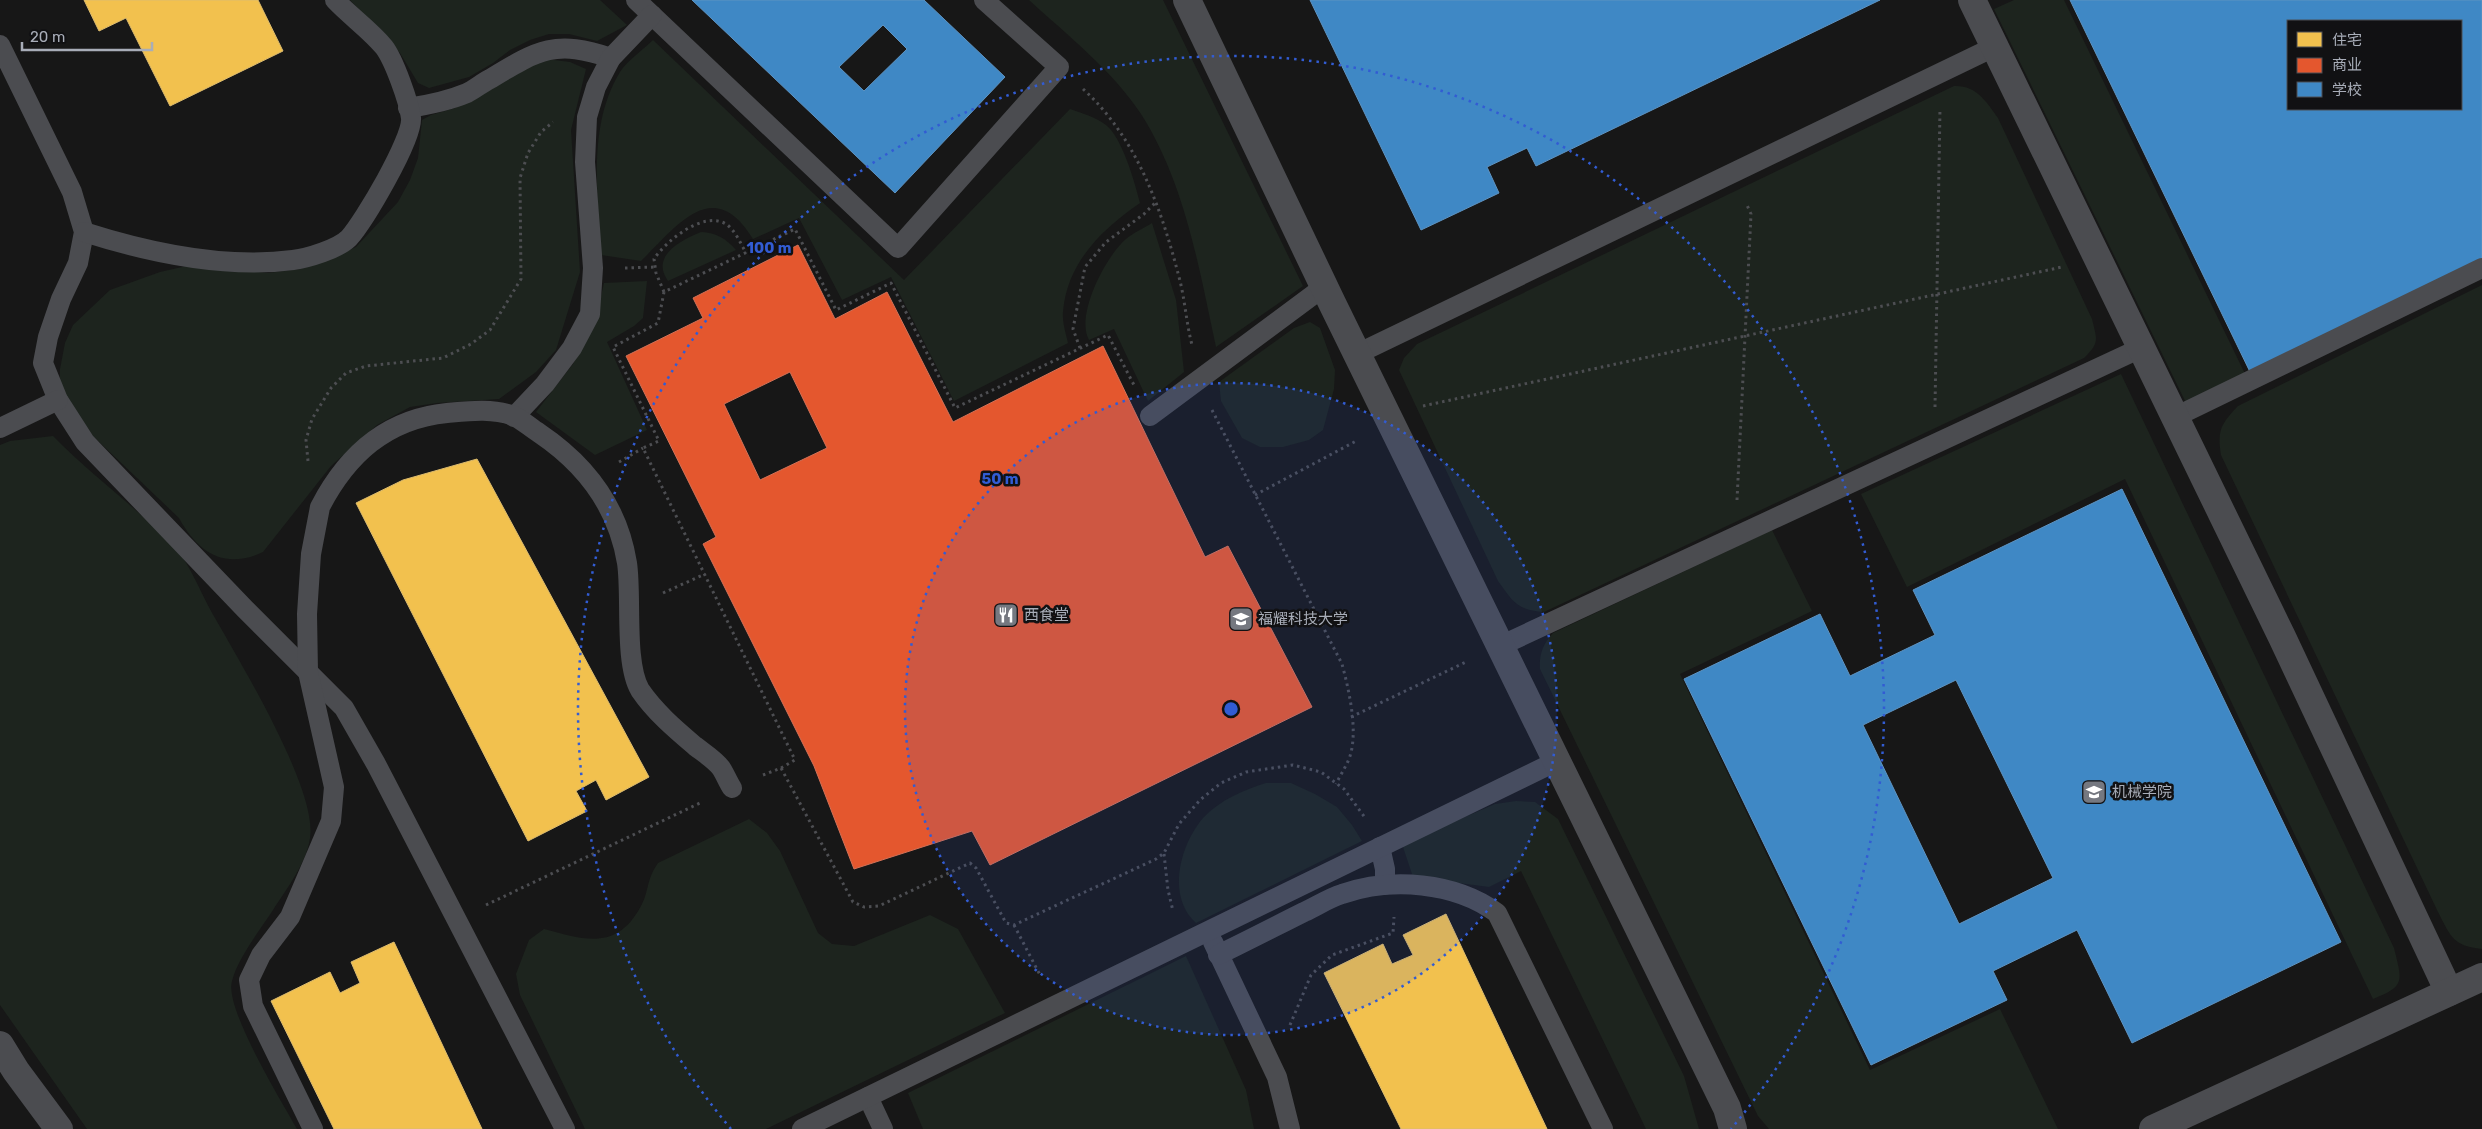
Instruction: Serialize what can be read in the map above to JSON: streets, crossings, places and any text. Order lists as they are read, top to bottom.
{
  "places": {
    "restaurant": ["西食堂"],
    "school or university": ["福耀科技大学", "机械学院"]
  },
  "legend": ["住宅", "商业", "学校"],
  "scale_bar": "20 m",
  "rings": ["100 m", "50 m"]
}
